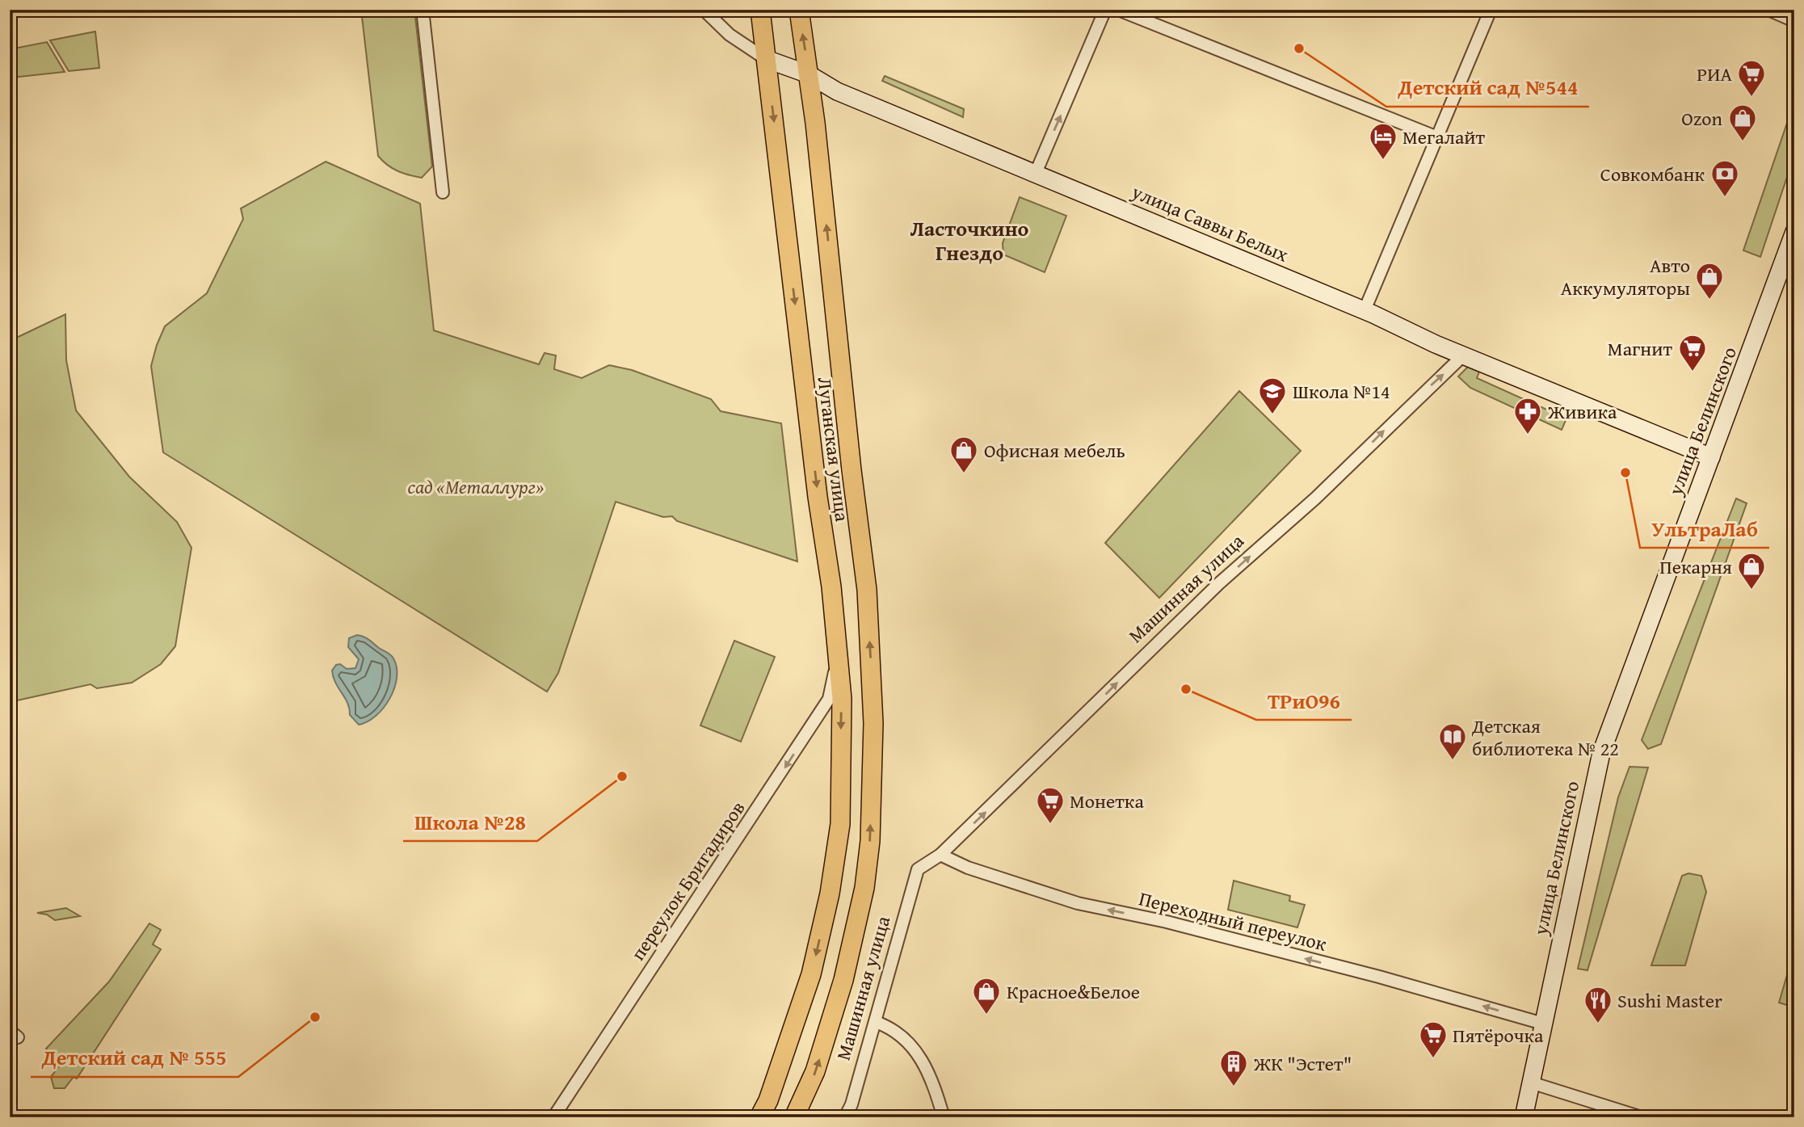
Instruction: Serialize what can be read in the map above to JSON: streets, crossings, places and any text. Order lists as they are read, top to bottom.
{
  "streets": {
    "main road": ["Луганская улица", "Машинная улица"],
    "street": [
      "улица Саввы Белых",
      "улица Белинского",
      "переулок Бригадиров",
      "Переходный переулок"
    ]
  },
  "crossings": [
    ["улица Саввы Белых", "улица Белинского"],
    ["улица Саввы Белых", "Луганская улица"],
    ["улица Саввы Белых", "Машинная улица"],
    ["улица Белинского", "Переходный переулок"],
    ["Луганская улица", "Машинная улица"],
    ["Луганская улица", "переулок Бригадиров"],
    ["Машинная улица", "Переходный переулок"]
  ],
  "one_way": ["Машинная улица", "переулок Бригадиров", "Переходный переулок"],
  "districts": ["Ласточкино Гнездо"],
  "parks": ["сад «Металлург»"],
  "places": {
    "other": [
      "Детский сад №544",
      "УльтраЛаб",
      "ТРиО96",
      "Школа №28",
      "Детский сад № 555"
    ],
    "supermarket": [
      "РИА",
      "Магнит",
      "Монетка",
      "Пятёрочка"
    ],
    "shop": [
      "Ozon",
      "Авто Аккумуляторы",
      "Офисная мебель",
      "Пекарня",
      "Красное&Белое"
    ],
    "hotel": ["Мегалайт"],
    "bank": ["Совкомбанк"],
    "school or university": ["Школа №14"],
    "pharmacy": ["Живика"],
    "library": ["Детская библиотека № 22"],
    "restaurant": ["Sushi Master"],
    "building": ["ЖК \"Эстет\""]
  }
}
